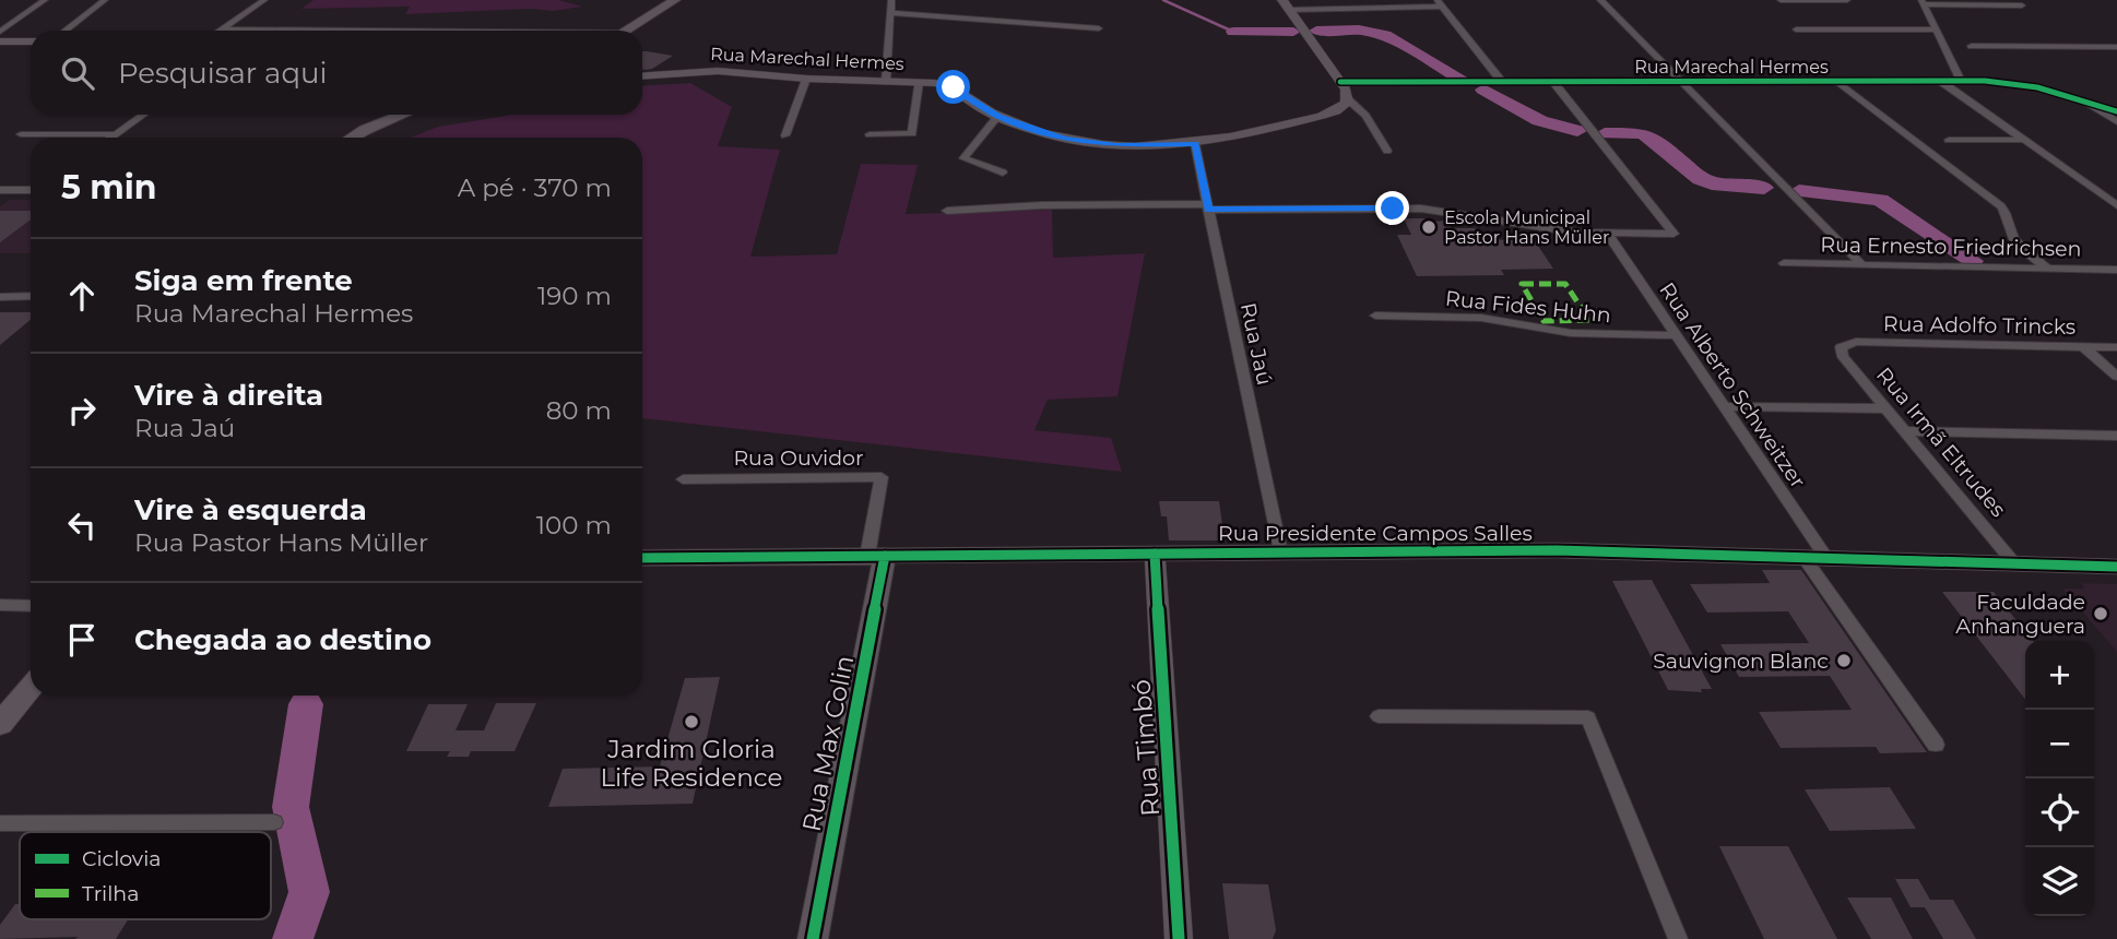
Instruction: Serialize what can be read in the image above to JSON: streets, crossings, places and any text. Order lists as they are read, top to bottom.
{
  "streets": {
    "main road": ["Rua Presidente Campos Salles", "Rua Max Colin"],
    "street": [
      "Rua Marechal Hermes",
      "Rua Ernesto Friedrichsen",
      "Rua Fides Huhn",
      "Rua Adolfo Trincks",
      "Rua Jaú",
      "Rua Alberto Schweitzer",
      "Rua Irmã Eltrudes",
      "Rua Ouvidor",
      "Rua Timbó"
    ]
  },
  "crossings": [
    ["Rua Marechal Hermes", "Rua Jaú"],
    ["Rua Fides Huhn", "Rua Alberto Schweitzer"],
    ["Rua Adolfo Trincks", "Rua Irmã Eltrudes"],
    ["Rua Jaú", "Rua Presidente Campos Salles"],
    ["Rua Alberto Schweitzer", "Rua Presidente Campos Salles"],
    ["Rua Irmã Eltrudes", "Rua Presidente Campos Salles"],
    ["Rua Ouvidor", "Rua Presidente Campos Salles"],
    ["Rua Ouvidor", "Rua Max Colin"],
    ["Rua Presidente Campos Salles", "Rua Max Colin"],
    ["Rua Presidente Campos Salles", "Rua Timbó"]
  ],
  "places": [
    "Escola Municipal Pastor Hans Müller",
    "Faculdade Anhanguera",
    "Sauvignon Blanc",
    "Jardim Gloria Life Residence"
  ],
  "legend": ["Ciclovia", "Trilha"],
  "page": {
    "search": "Pesquisar aqui",
    "heading": ["5 min", "A pé · 370 m"],
    "list": [
      ["Siga em frente", "Rua Marechal Hermes", "190 m"],
      ["Vire à direita", "Rua Jaú", "80 m"],
      ["Vire à esquerda", "Rua Pastor Hans Müller", "100 m"],
      "Chegada ao destino"
    ],
    "map_buttons": ["+", "−"]
  }
}
